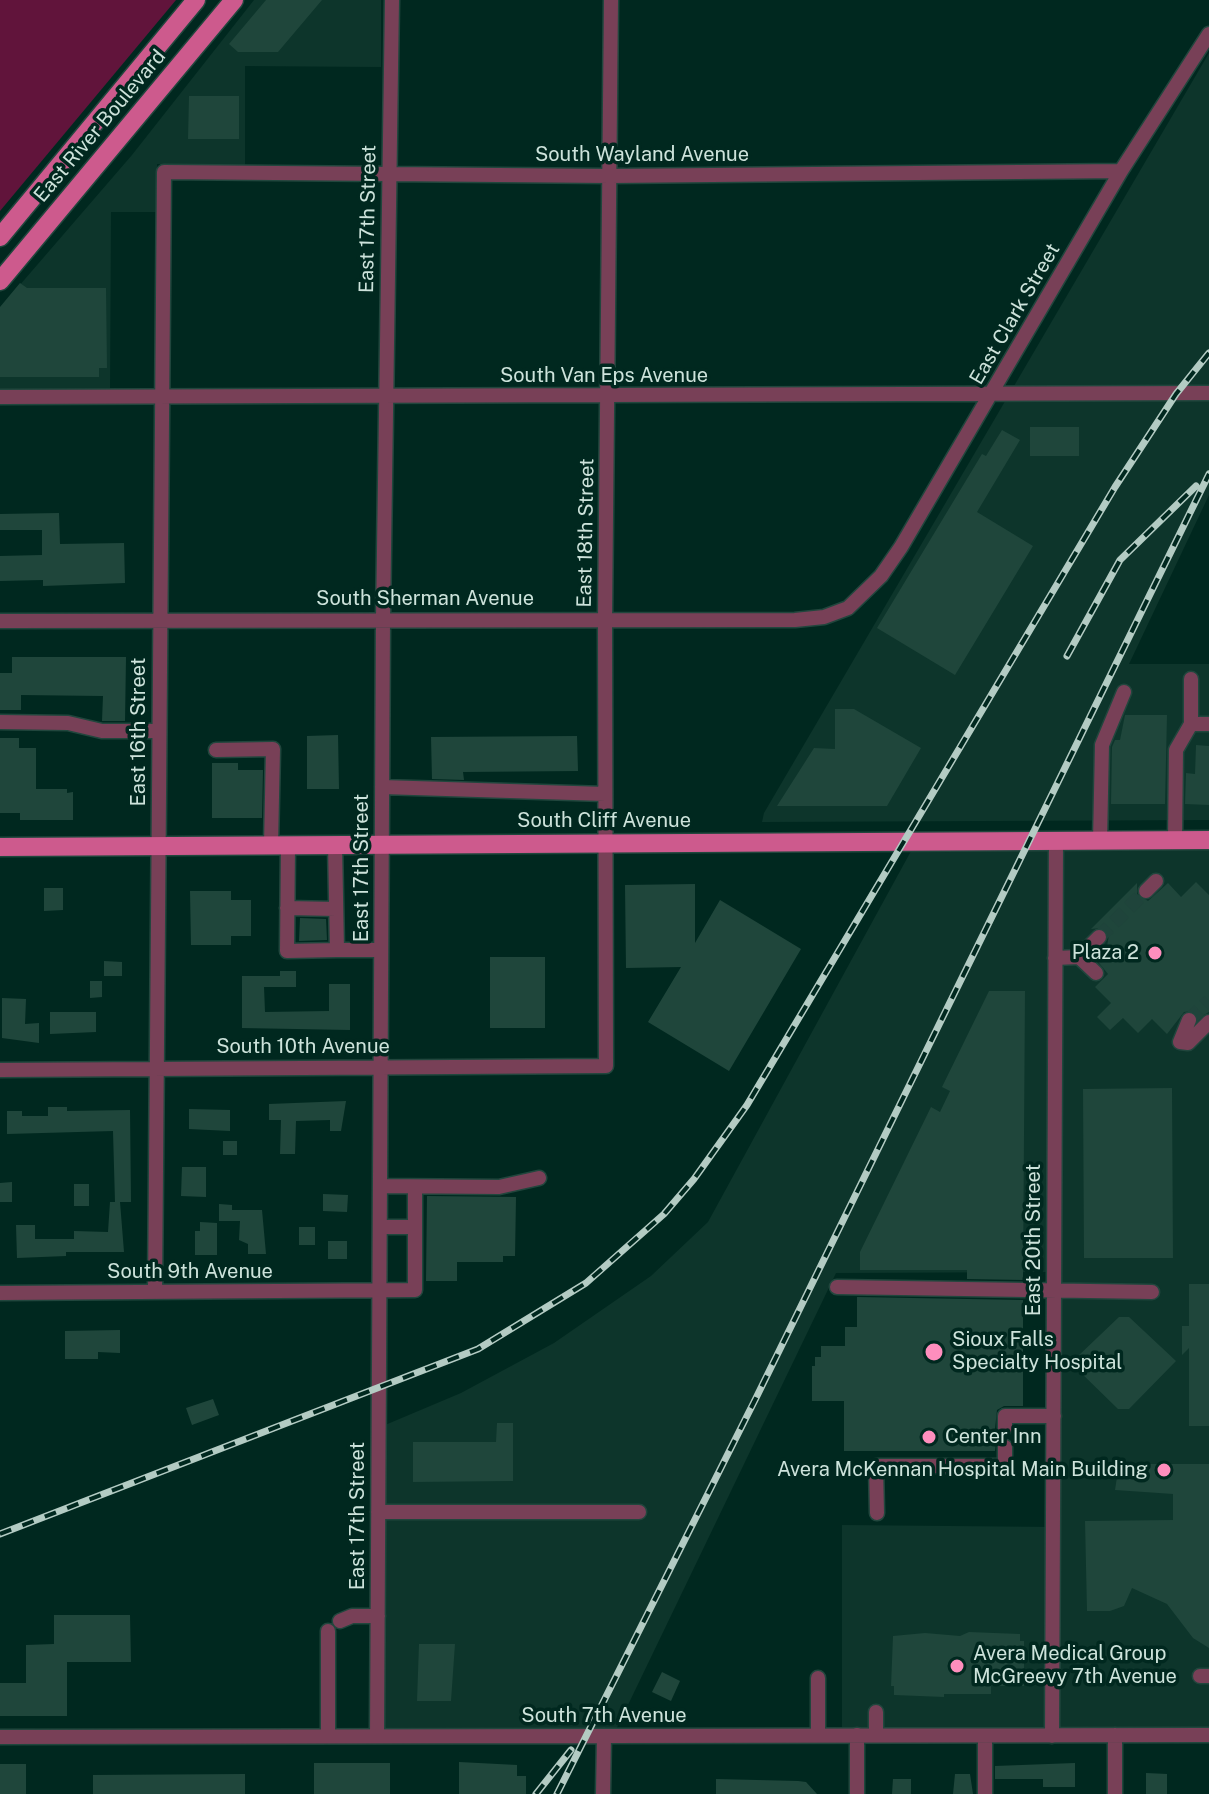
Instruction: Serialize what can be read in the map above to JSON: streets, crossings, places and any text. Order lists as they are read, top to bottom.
{
  "streets": {
    "main road": ["East River Boulevard", "South Cliff Avenue"],
    "street": [
      "South Wayland Avenue",
      "East 17th Street",
      "East Clark Street",
      "South Van Eps Avenue",
      "East 18th Street",
      "South Sherman Avenue",
      "East 16th Street",
      "South 10th Avenue",
      "East 20th Street",
      "South 9th Avenue",
      "South 7th Avenue"
    ]
  },
  "crossings": [
    ["South Wayland Avenue", "East 17th Street"],
    ["South Wayland Avenue", "East Clark Street"],
    ["South Wayland Avenue", "East 18th Street"],
    ["South Wayland Avenue", "East 16th Street"],
    ["East 17th Street", "South Van Eps Avenue"],
    ["East 17th Street", "South Sherman Avenue"],
    ["East 17th Street", "South Cliff Avenue"],
    ["East 17th Street", "South 10th Avenue"],
    ["East 17th Street", "South 9th Avenue"],
    ["East 17th Street", "South 7th Avenue"],
    ["East Clark Street", "South Van Eps Avenue"],
    ["East Clark Street", "South Sherman Avenue"],
    ["South Van Eps Avenue", "East 18th Street"],
    ["South Van Eps Avenue", "East 16th Street"],
    ["East 18th Street", "South Sherman Avenue"],
    ["East 18th Street", "South Cliff Avenue"],
    ["East 18th Street", "South 10th Avenue"],
    ["South Sherman Avenue", "East 16th Street"],
    ["East 16th Street", "South Cliff Avenue"],
    ["East 16th Street", "South 10th Avenue"],
    ["East 16th Street", "South 9th Avenue"],
    ["South Cliff Avenue", "East 20th Street"],
    ["East 20th Street", "South 7th Avenue"]
  ],
  "places": [
    "Plaza 2",
    "Sioux Falls Specialty Hospital",
    "Center Inn",
    "Avera McKennan Hospital Main Building",
    "Avera Medical Group McGreevy 7th Avenue"
  ]
}
